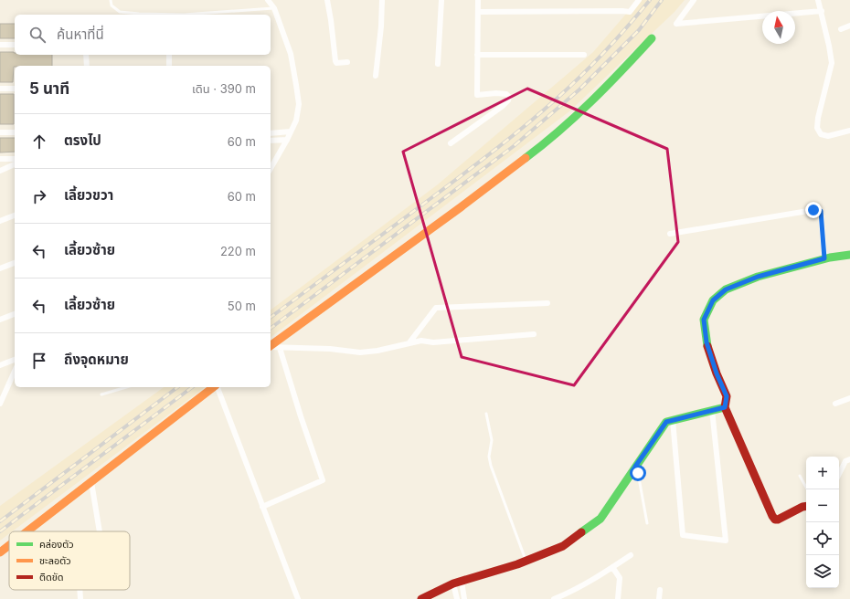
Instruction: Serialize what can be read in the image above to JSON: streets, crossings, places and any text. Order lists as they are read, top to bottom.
{
  "legend": ["คล่องตัว", "ชะลอตัว", "ติดขัด"],
  "north": "top",
  "page": {
    "search": "ค้นหาที่นี่",
    "heading": ["5 นาที", "เดิน · 390 m"],
    "list": [
      ["ตรงไป", "60 m"],
      ["เลี้ยวขวา", "60 m"],
      ["เลี้ยวซ้าย", "220 m"],
      ["เลี้ยวซ้าย", "50 m"],
      "ถึงจุดหมาย"
    ],
    "map_buttons": ["+", "−"]
  }
}
